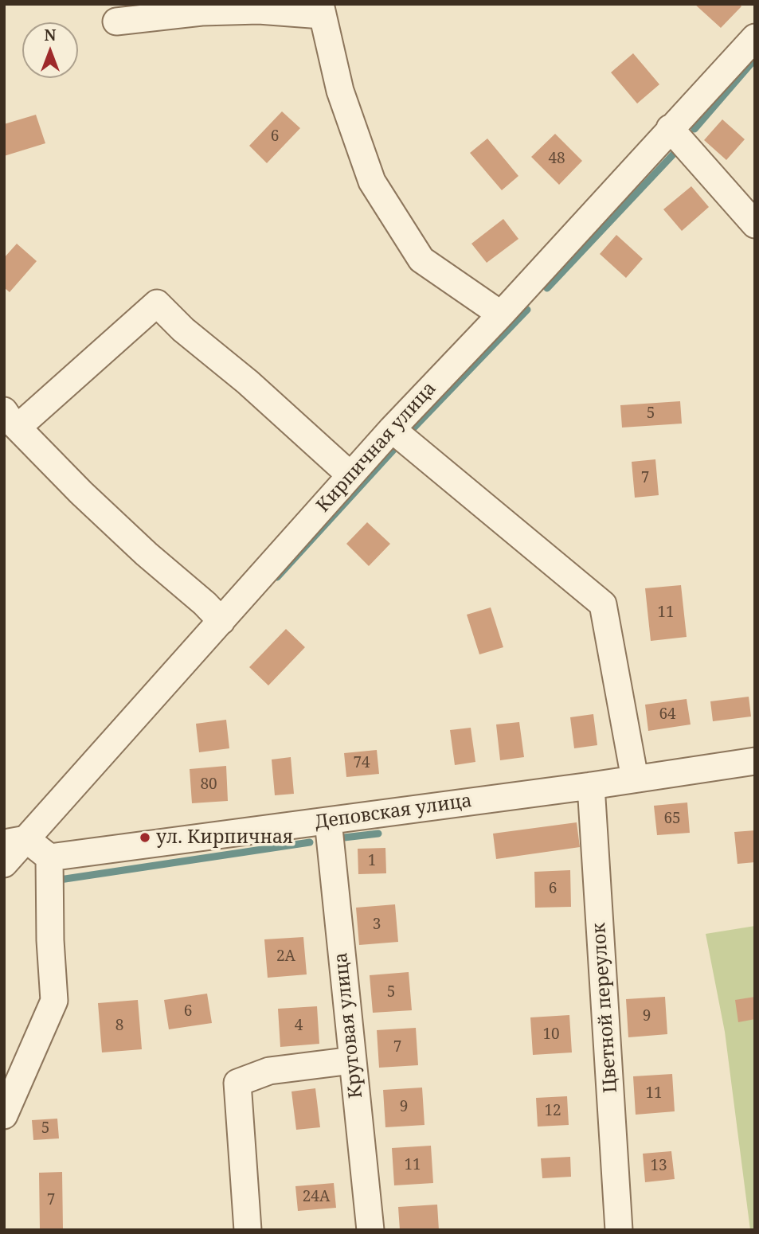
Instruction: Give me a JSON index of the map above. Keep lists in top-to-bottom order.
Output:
{
  "streets": {
    "street": [
      "Кирпичная улица",
      "Деповская улица",
      "Цветной переулок",
      "Круговая улица"
    ]
  },
  "crossings": [
    ["Деповская улица", "Цветной переулок"],
    ["Деповская улица", "Круговая улица"]
  ],
  "places": ["ул. Кирпичная"],
  "house_numbers": [
    "6",
    "48",
    "5",
    "7",
    "11",
    "64",
    "74",
    "80",
    "65",
    "1",
    "6",
    "3",
    "2А",
    "5",
    "6",
    "9",
    "8",
    "4",
    "10",
    "7",
    "11",
    "9",
    "12",
    "5",
    "11",
    "13",
    "24А",
    "7"
  ],
  "north": "top"
}
